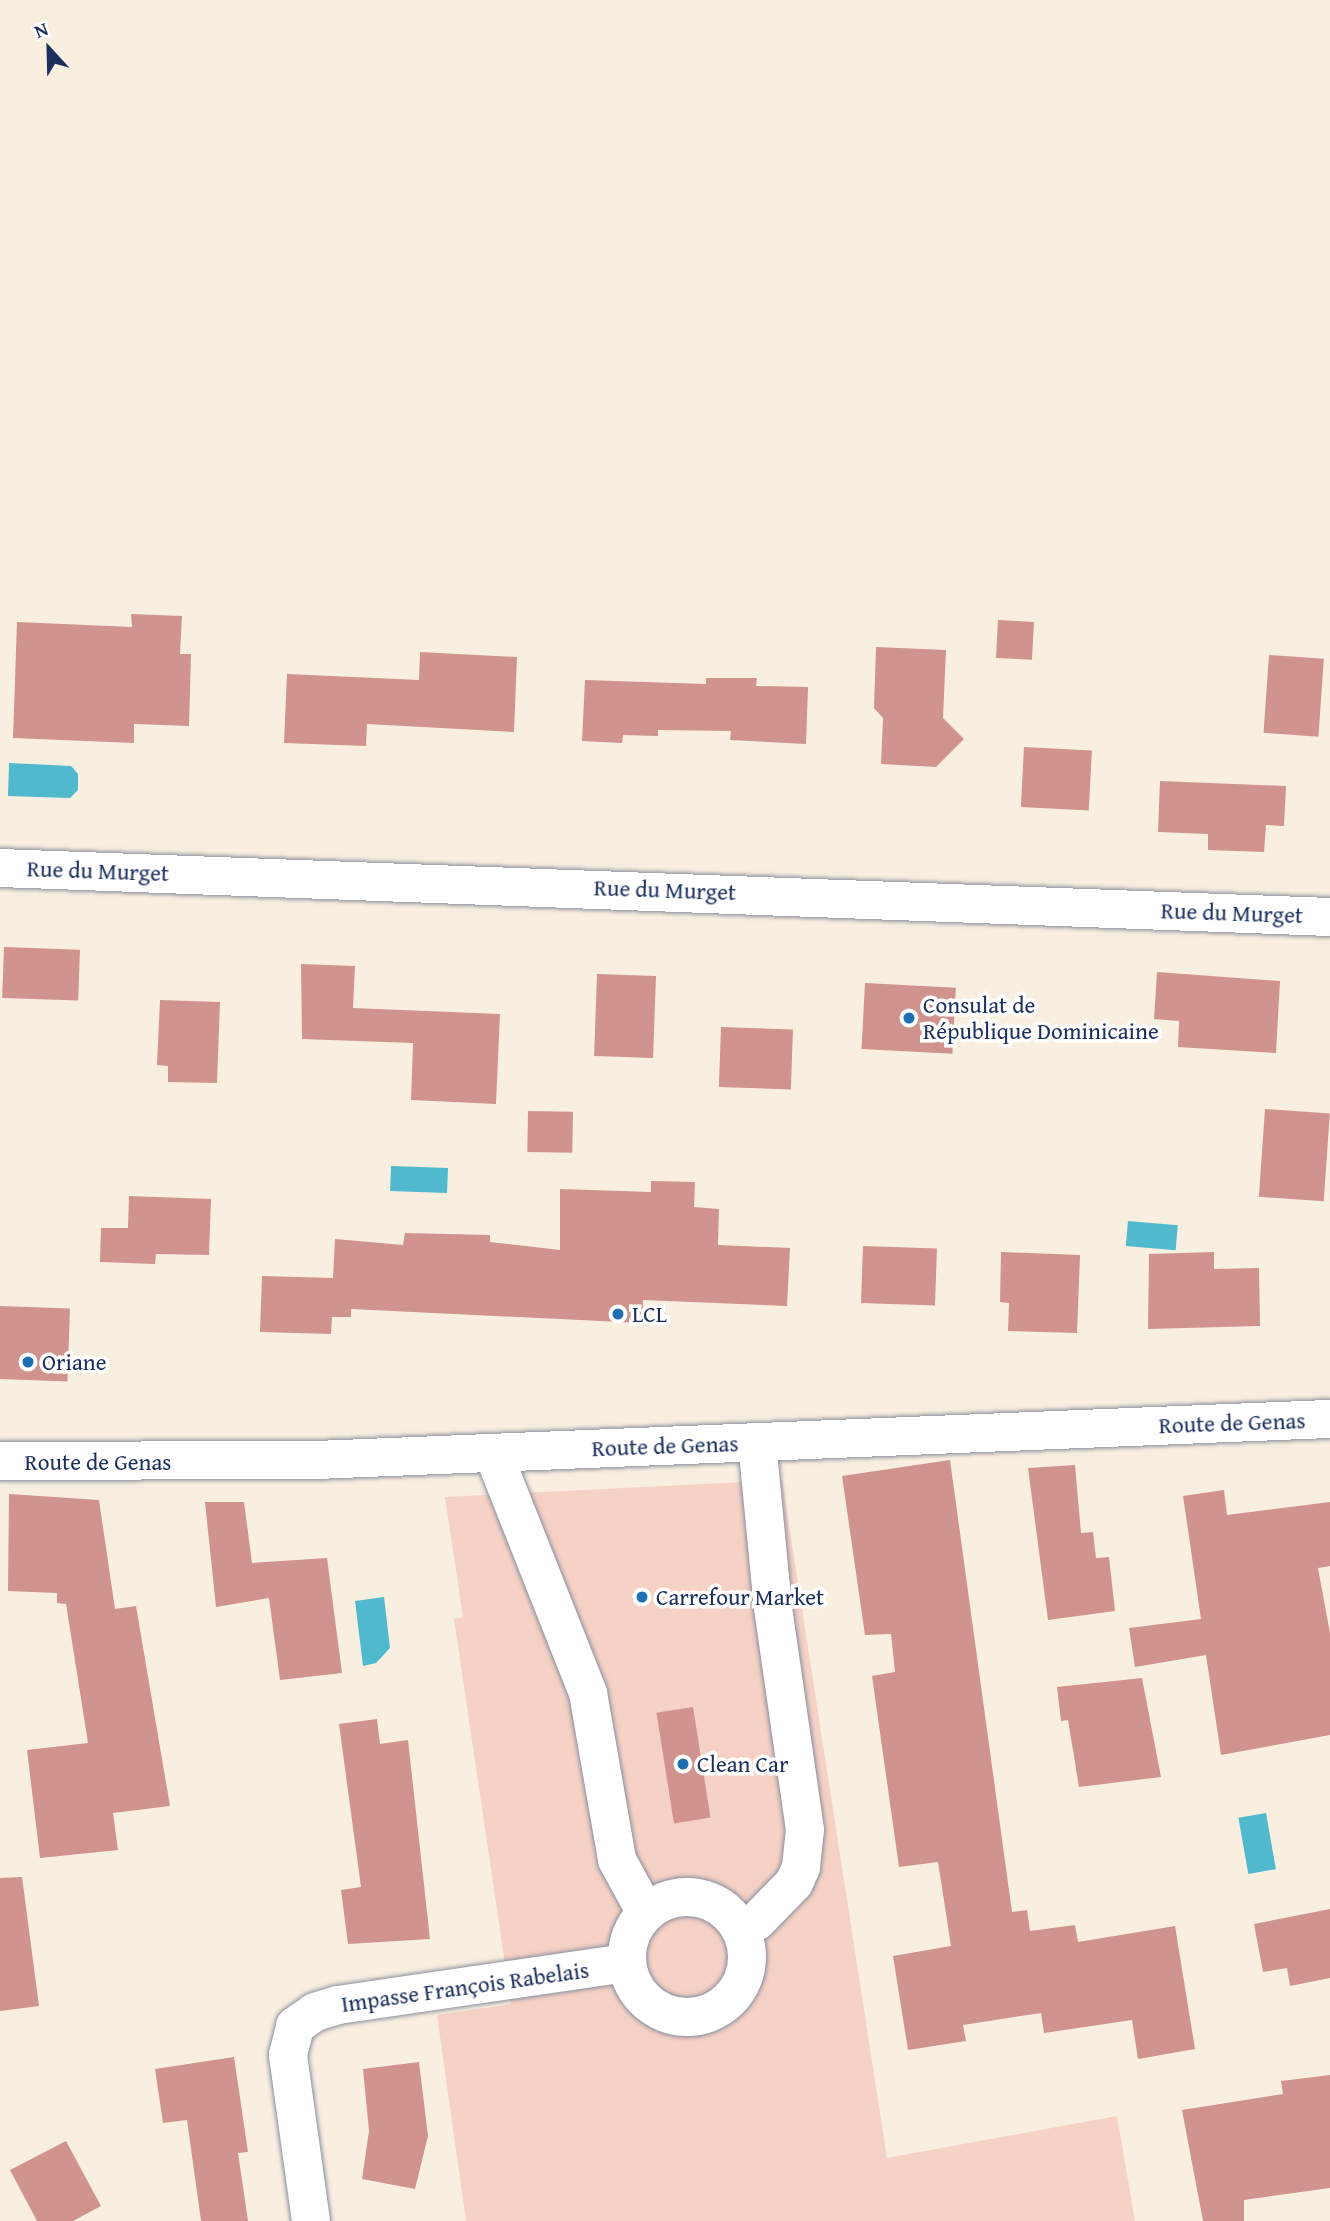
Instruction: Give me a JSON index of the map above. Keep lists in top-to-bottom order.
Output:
{
  "streets": {
    "street": ["Rue du Murget", "Route de Genas", "Impasse François Rabelais"]
  },
  "places": [
    "Consulat de République Dominicaine",
    "LCL",
    "Oriane",
    "Carrefour Market",
    "Clean Car"
  ],
  "north": "top"
}
